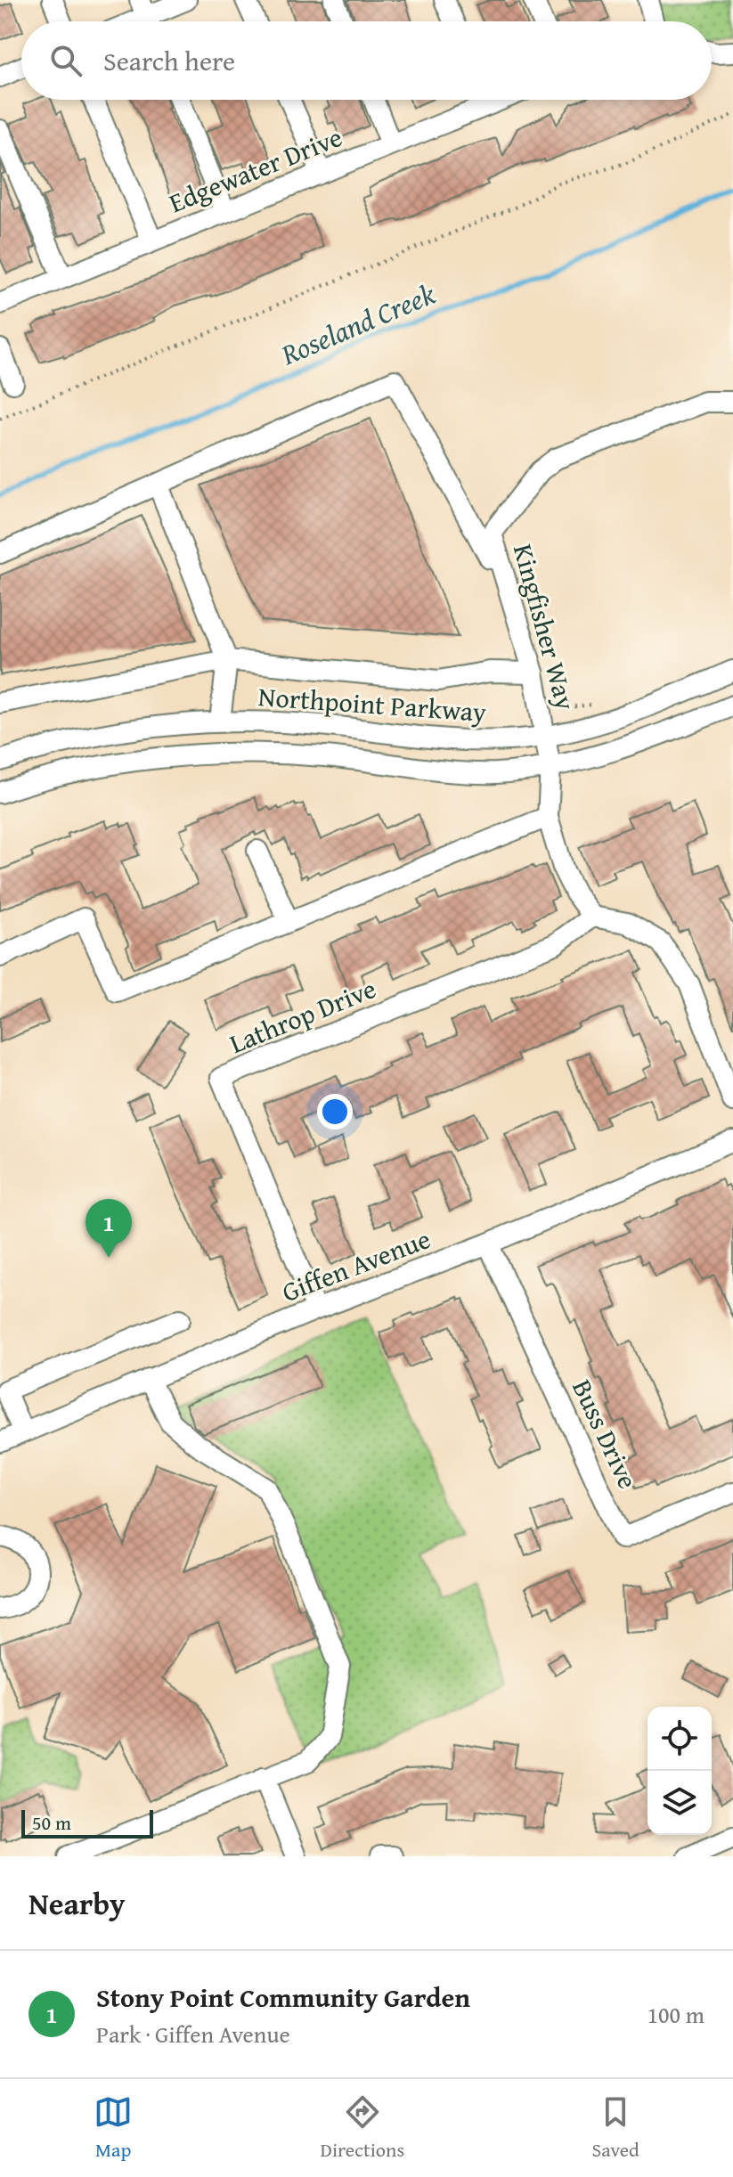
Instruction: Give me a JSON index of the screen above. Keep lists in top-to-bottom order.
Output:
{
  "streets": {
    "street": [
      "Edgewater Drive",
      "Kingfisher Way",
      "Northpoint Parkway",
      "Lathrop Drive",
      "Giffen Avenue",
      "Buss Drive"
    ]
  },
  "crossings": [
    ["Kingfisher Way", "Northpoint Parkway"],
    ["Lathrop Drive", "Giffen Avenue"],
    ["Giffen Avenue", "Buss Drive"]
  ],
  "water": ["Roseland Creek"],
  "scale_bar": "50 m",
  "page": {
    "search": "Search here",
    "pins": "1",
    "scale": "50 m",
    "heading": "Nearby",
    "list": [
      {
        "mark": "1",
        "name": "Stony Point Community Garden",
        "note": "Park · Giffen Avenue",
        "value": "100 m"
      }
    ],
    "nav": ["Map", "Directions", "Saved"]
  }
}
